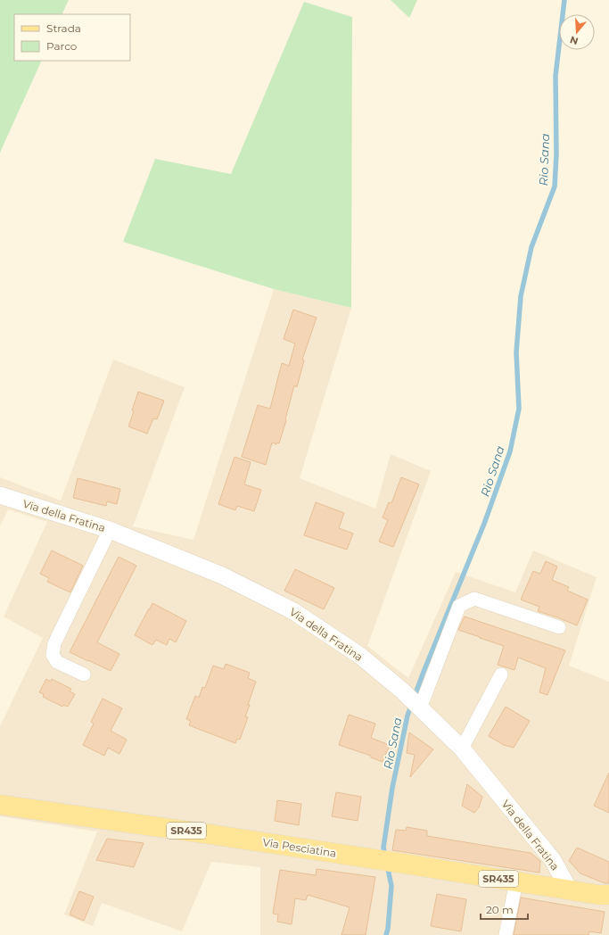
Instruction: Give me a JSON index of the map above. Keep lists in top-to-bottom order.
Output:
{
  "streets": {
    "main road": ["SR435", "Via Pesciatina"],
    "street": ["Via della Fratina"]
  },
  "crossings": [
    ["Via della Fratina", "Via Pesciatina"]
  ],
  "water": ["Rio Sana"],
  "legend": ["Strada", "Parco"],
  "scale_bar": "20 m",
  "north": "bottom"
}
